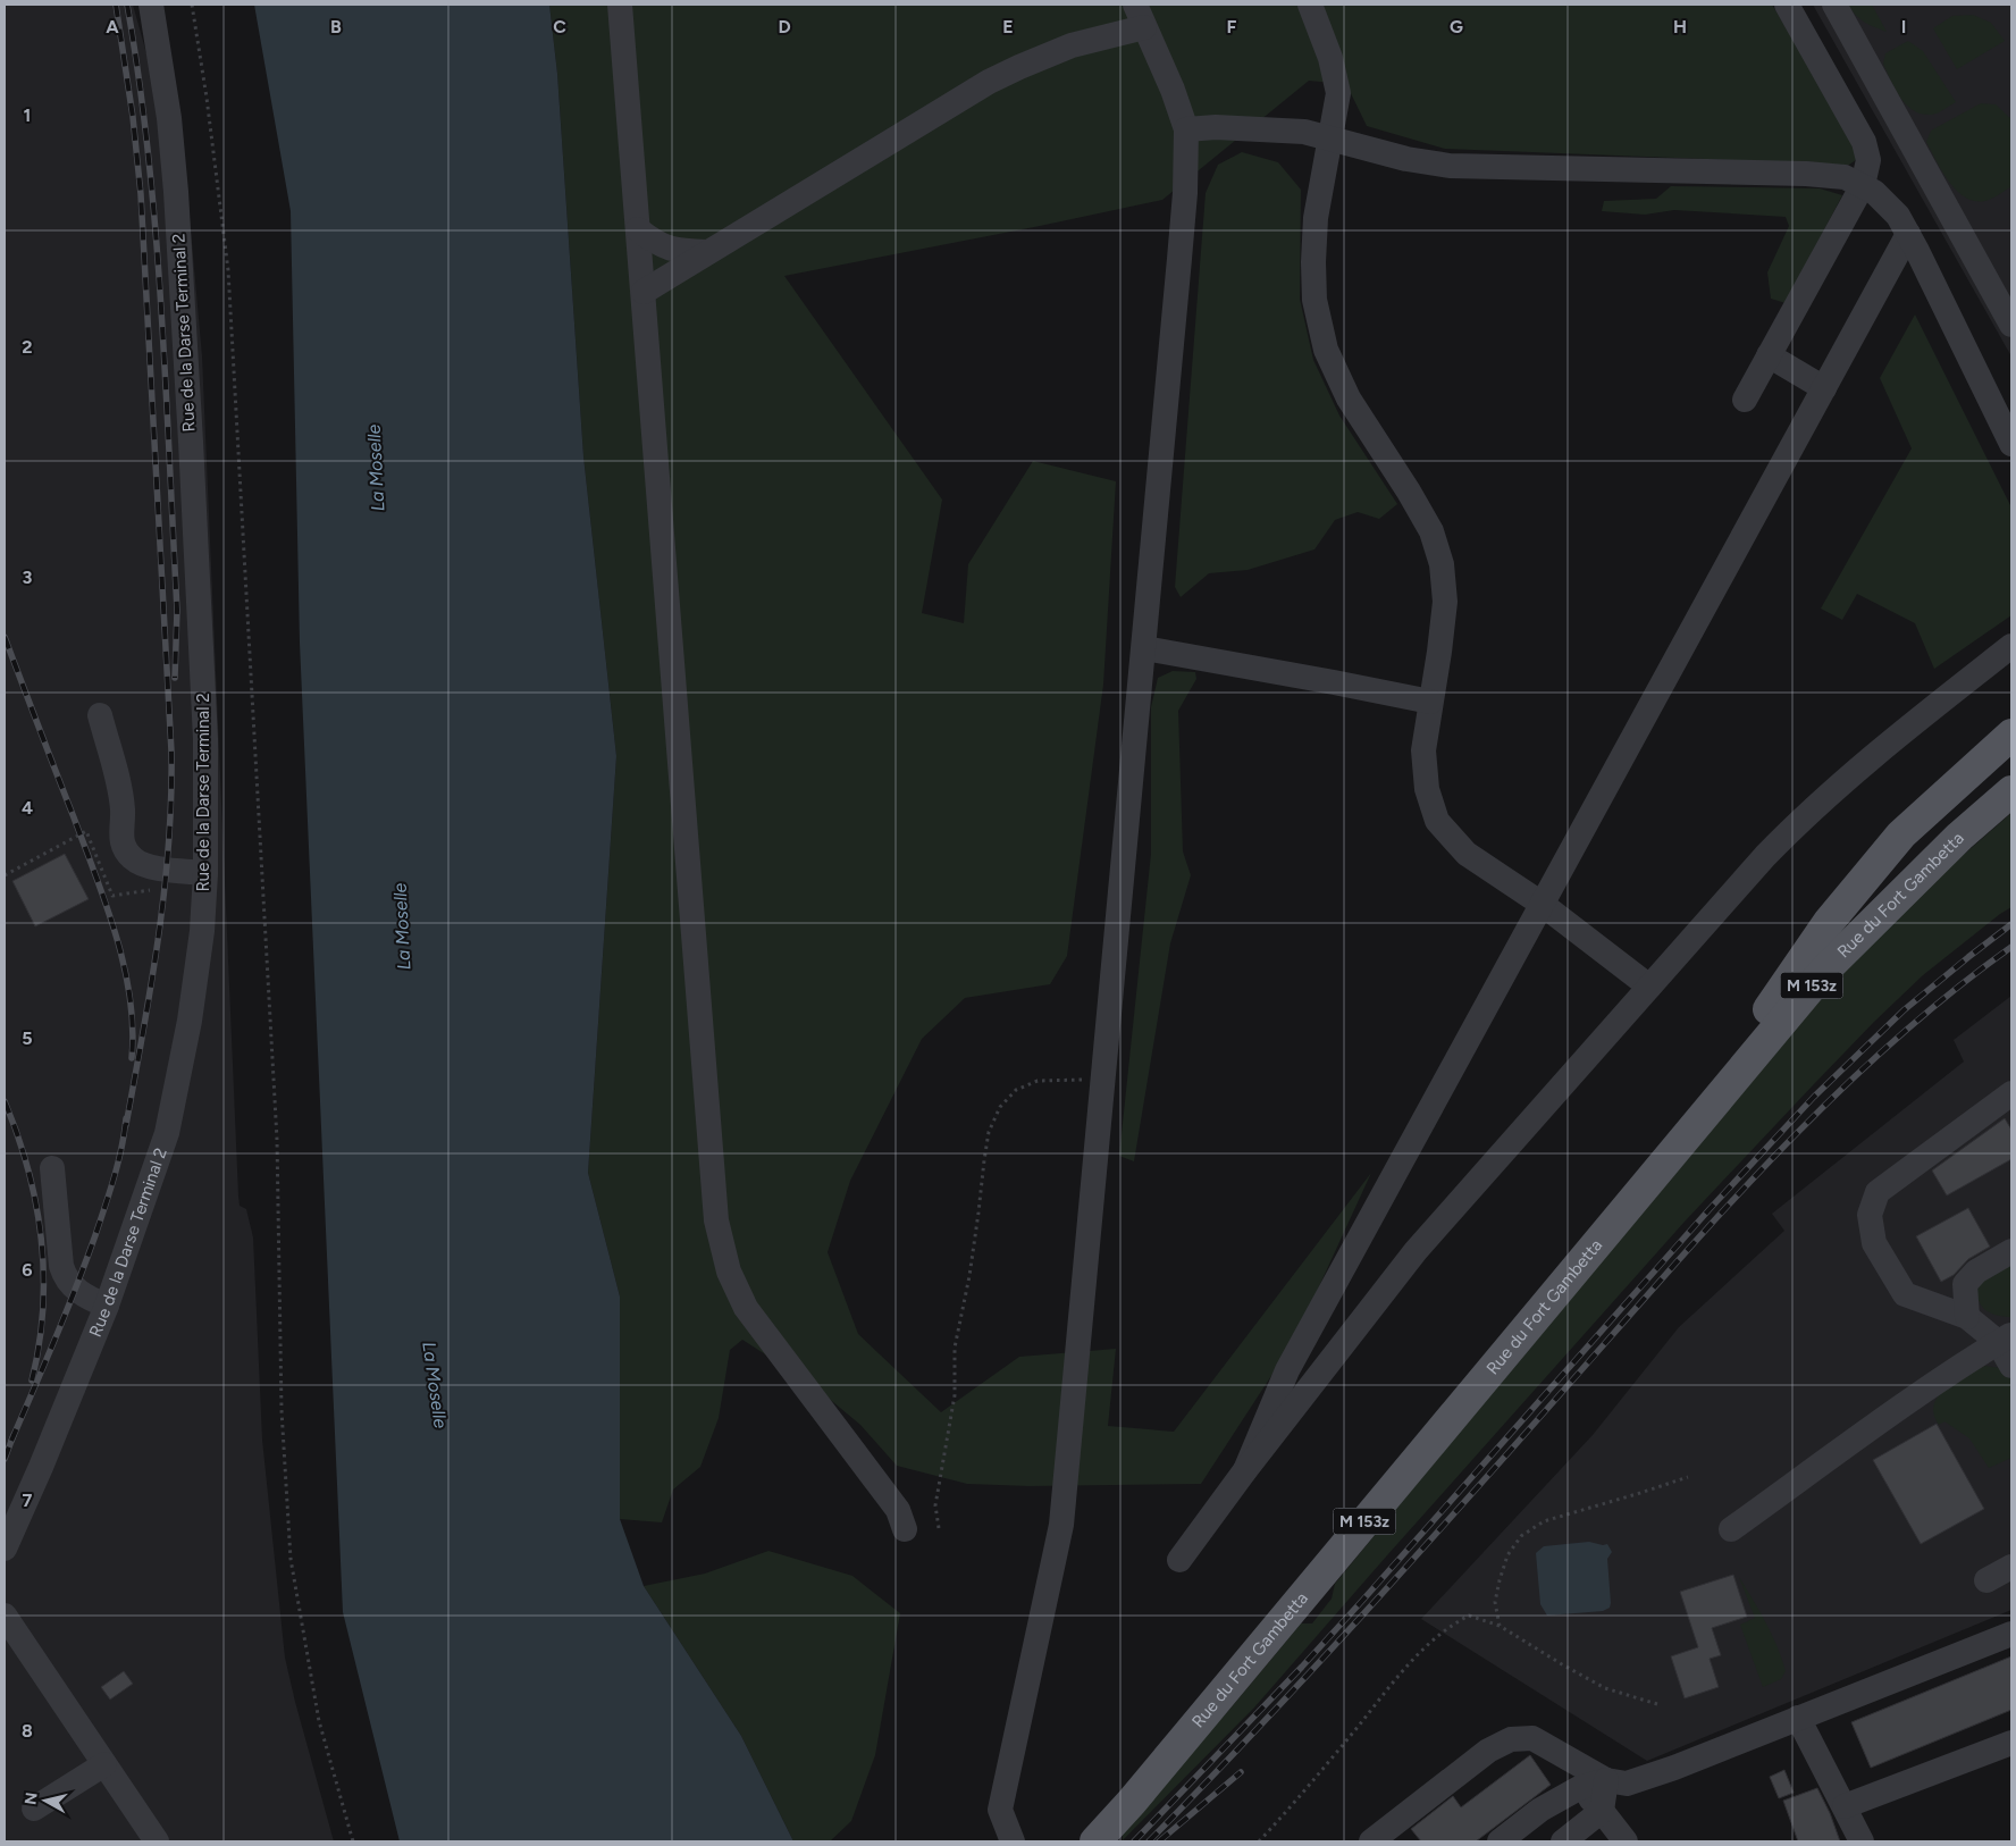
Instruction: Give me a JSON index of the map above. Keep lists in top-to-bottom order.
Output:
{
  "streets": {
    "main road": ["Rue du Fort Gambetta", "M 153z"],
    "street": ["Rue de la Darse Terminal 2"]
  },
  "water": ["La Moselle"],
  "north": "left",
  "grid": {
    "columns": [
      "A",
      "B",
      "C",
      "D",
      "E",
      "F",
      "G",
      "H",
      "I"
    ],
    "rows": [
      "1",
      "2",
      "3",
      "4",
      "5",
      "6",
      "7",
      "8"
    ]
  }
}
